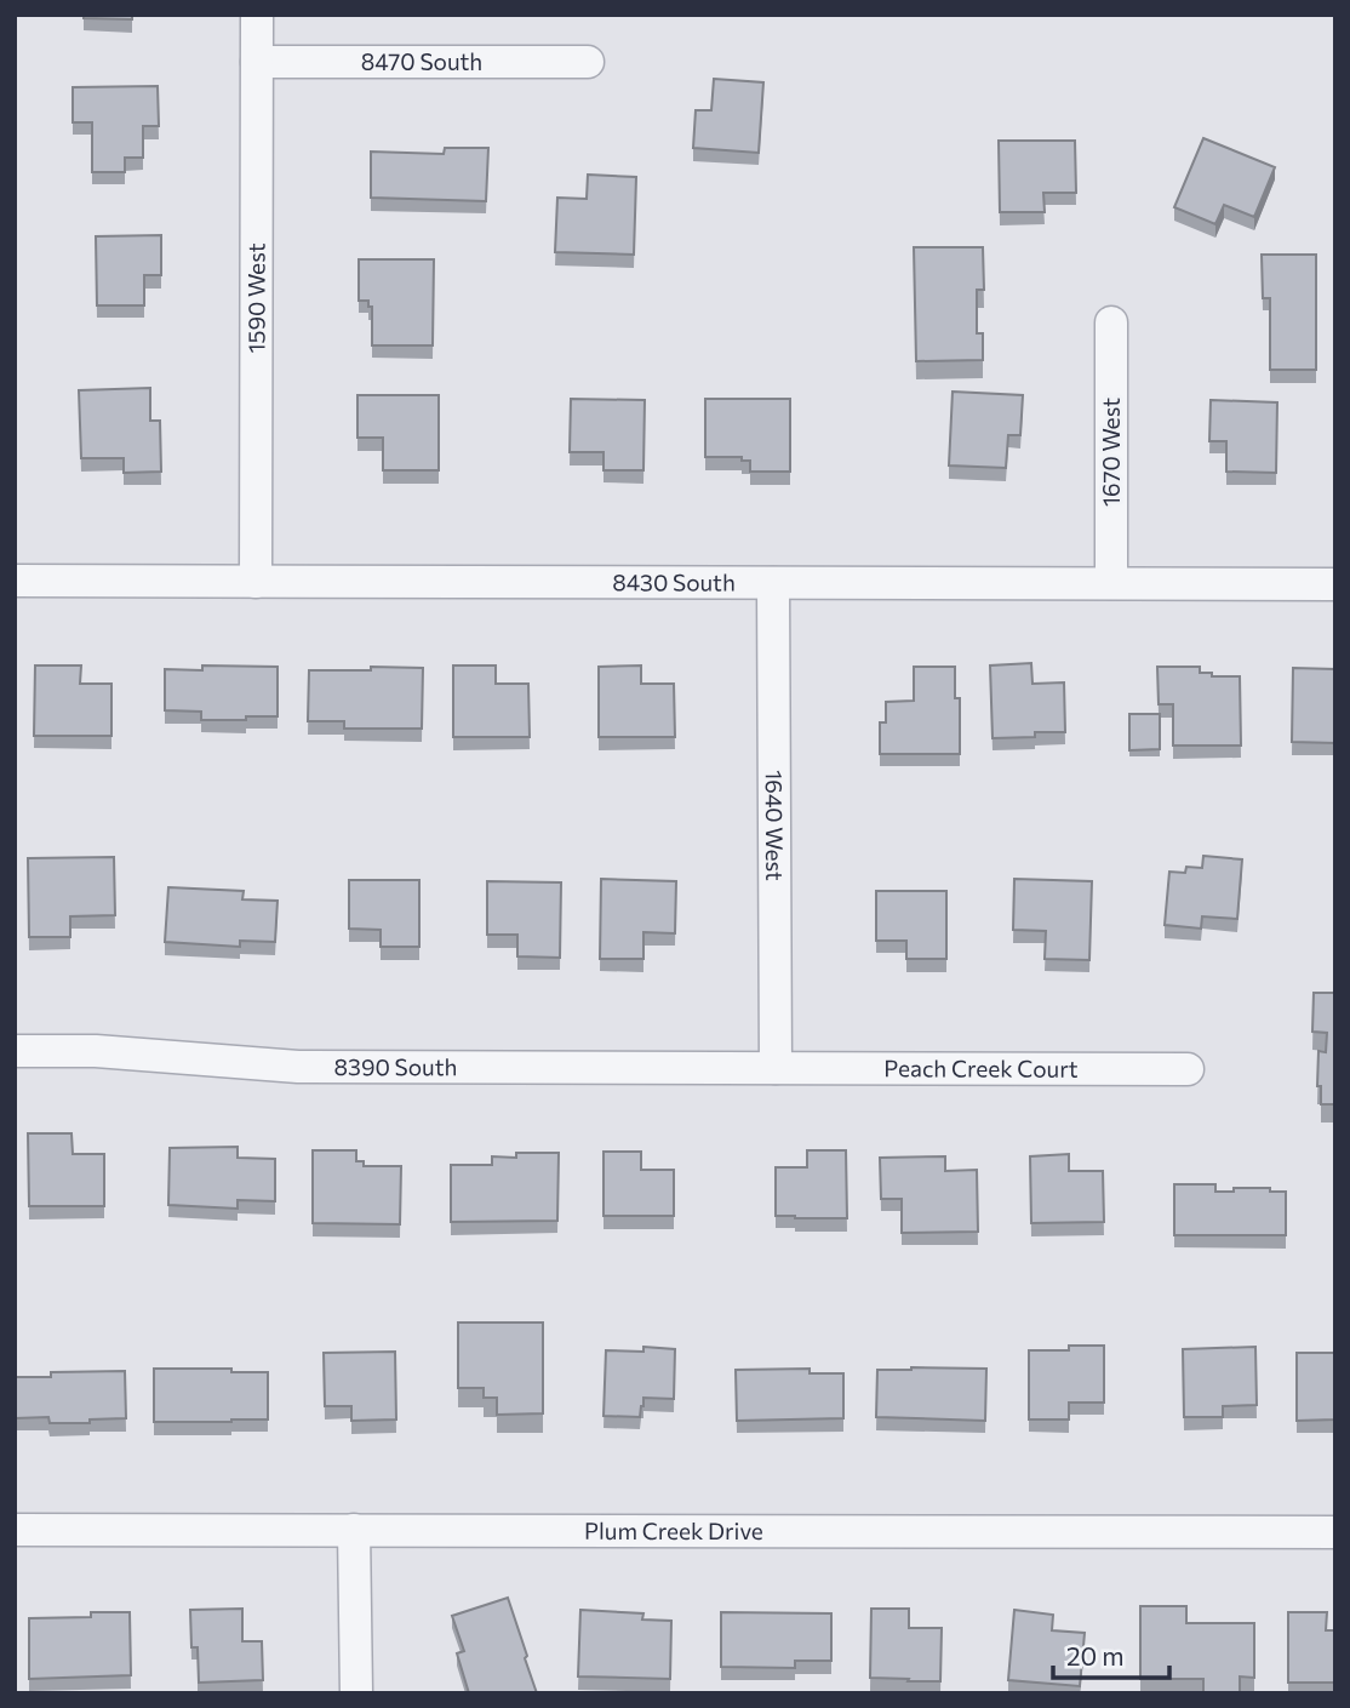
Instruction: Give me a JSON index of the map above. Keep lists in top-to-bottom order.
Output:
{
  "streets": {
    "street": [
      "8470 South",
      "1590 West",
      "1670 West",
      "8430 South",
      "1640 West",
      "8390 South",
      "Peach Creek Court",
      "Plum Creek Drive"
    ]
  },
  "crossings": [
    ["8470 South", "1590 West"],
    ["1590 West", "8430 South"],
    ["1670 West", "8430 South"],
    ["8430 South", "1640 West"],
    ["1640 West", "8390 South"],
    ["1640 West", "Peach Creek Court"],
    ["8390 South", "Peach Creek Court"]
  ],
  "scale_bar": "20 m"
}
